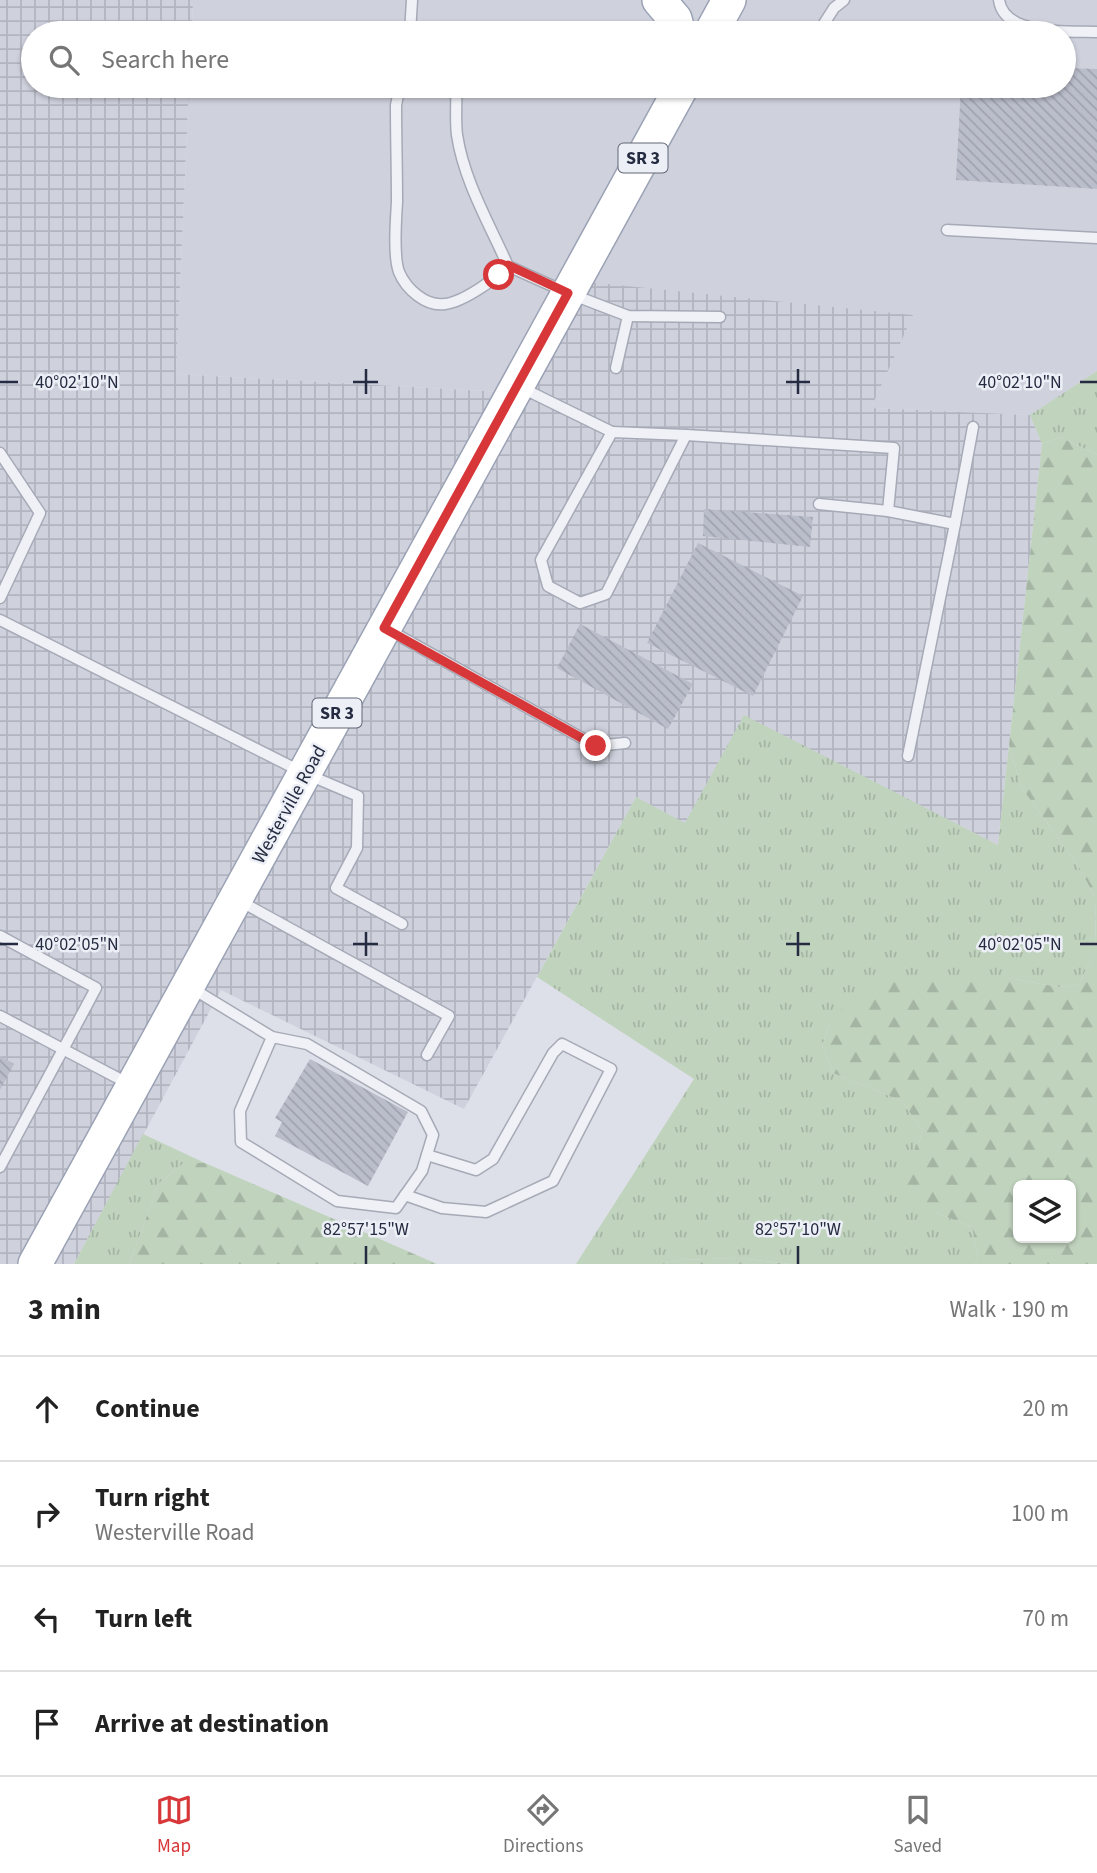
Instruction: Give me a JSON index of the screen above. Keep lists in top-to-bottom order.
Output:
{
  "streets": {
    "main road": ["SR 3", "Westerville Road"]
  },
  "page": {
    "search": "Search here",
    "heading": ["3 min", "Walk · 190 m"],
    "list": [
      ["Continue", "20 m"],
      ["Turn right", "Westerville Road", "100 m"],
      ["Turn left", "70 m"],
      "Arrive at destination"
    ],
    "nav": ["Map", "Directions", "Saved"]
  },
  "coordinates": [
    "40°02'10\"N",
    "40°02'05\"N",
    "82°57'15\"W",
    "82°57'10\"W"
  ]
}
